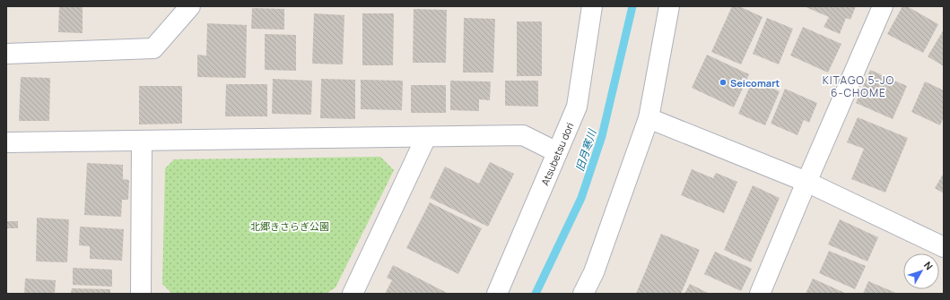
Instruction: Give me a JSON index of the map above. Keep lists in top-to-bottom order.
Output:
{
  "streets": {
    "street": ["Atsubetsu dori"]
  },
  "districts": ["KITAGO 5-JO 6-CHOME"],
  "water": ["旧月寒川"],
  "parks": ["北郷きさらぎ公園"],
  "places": ["Seicomart"],
  "north": "top right"
}
